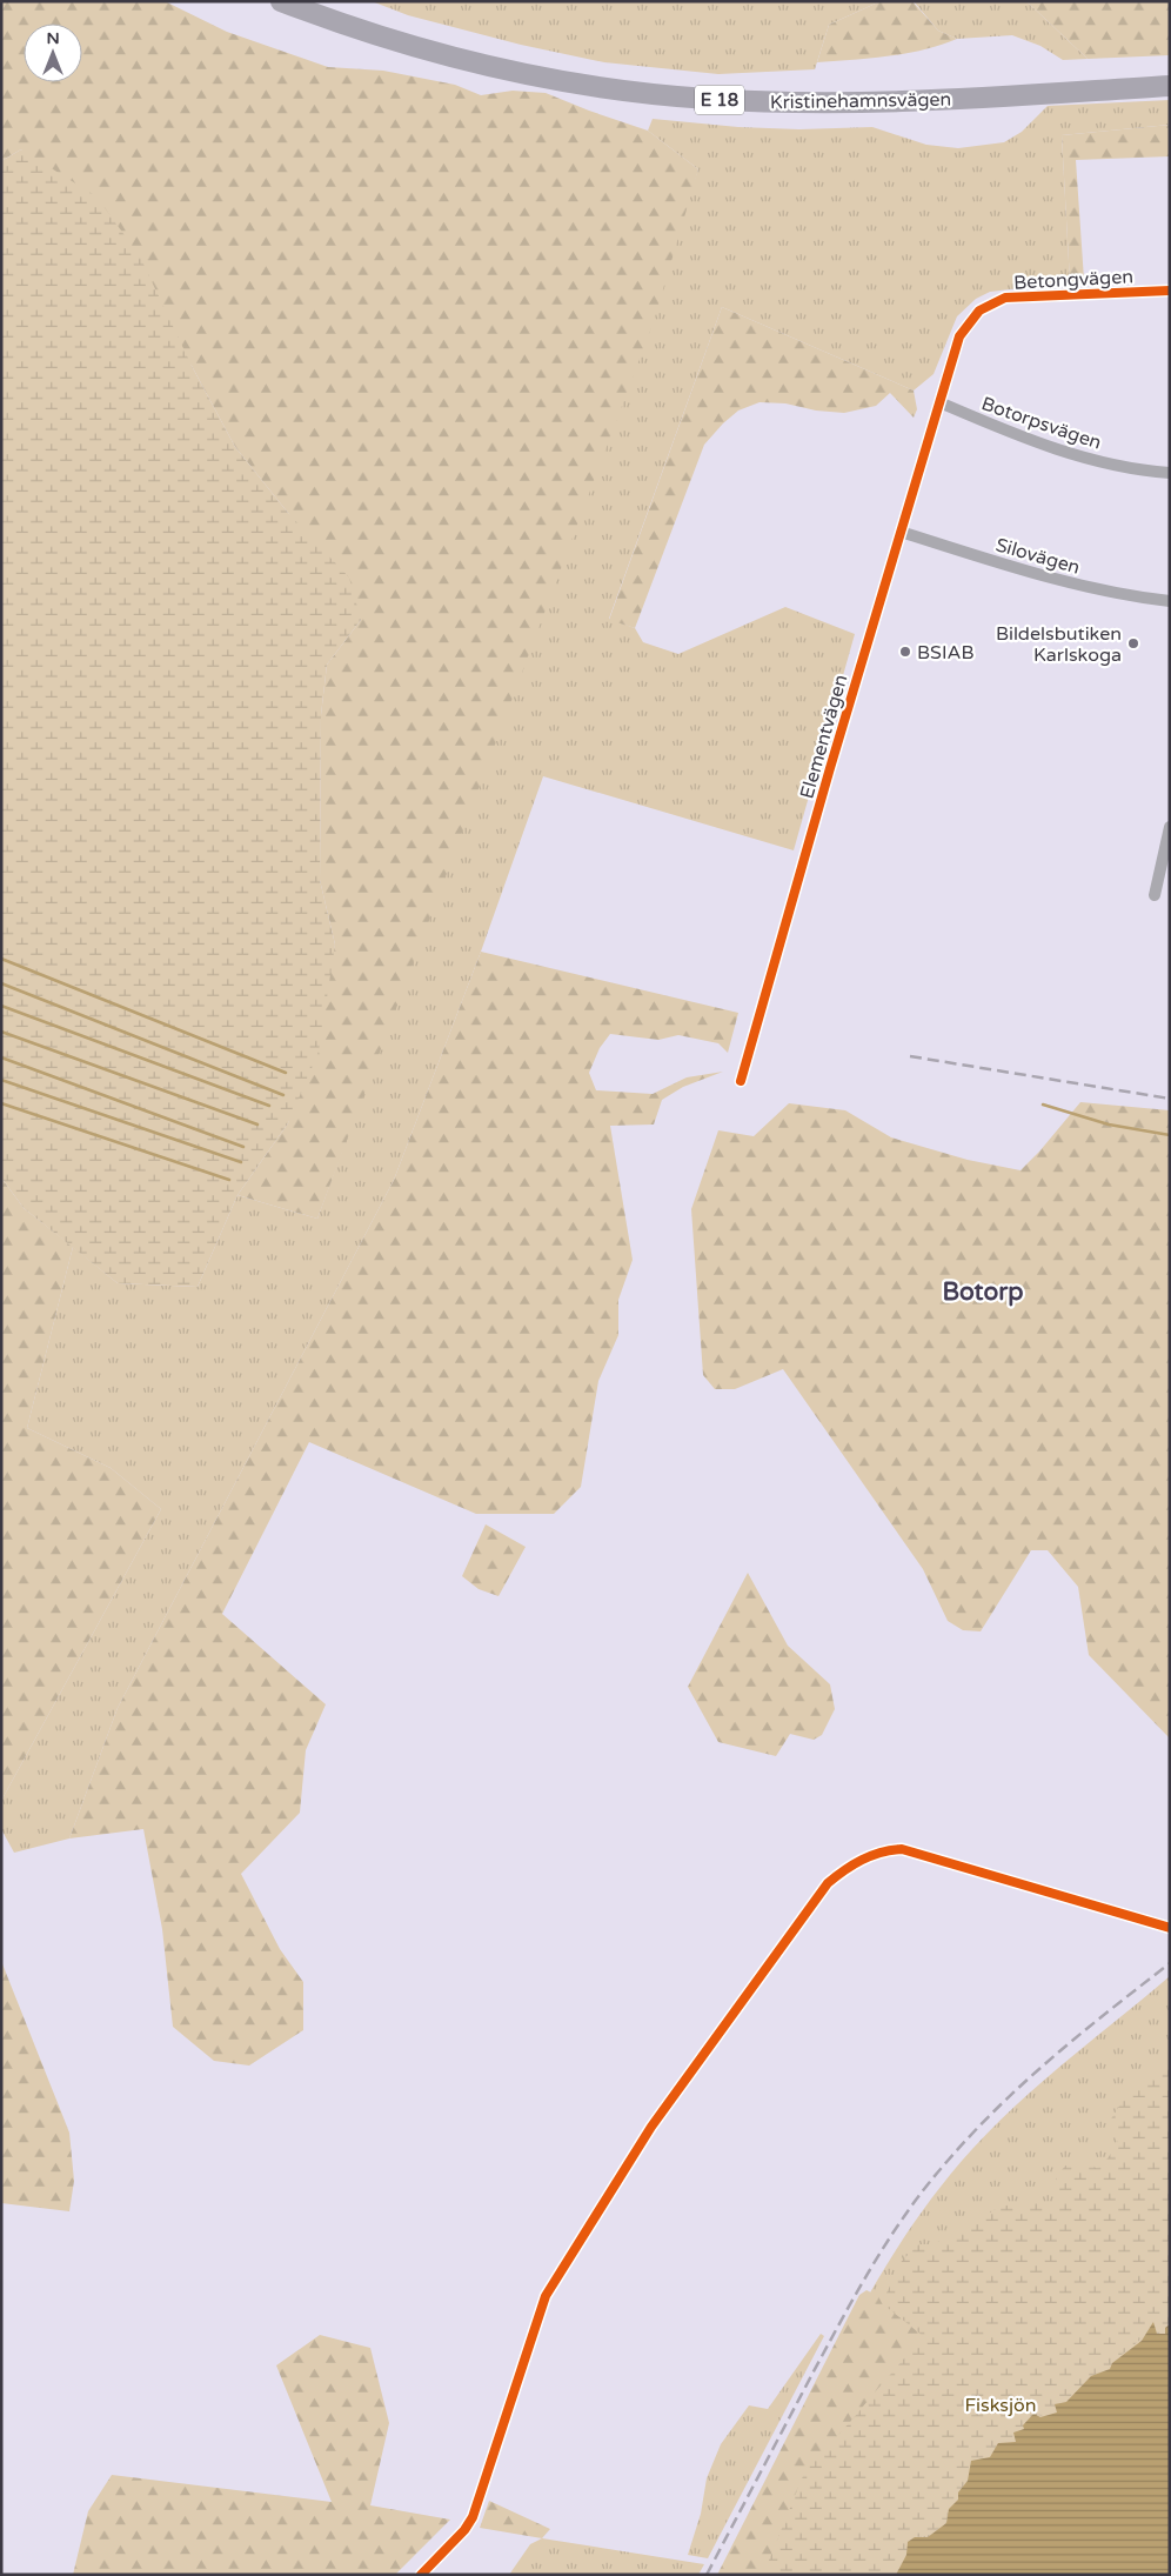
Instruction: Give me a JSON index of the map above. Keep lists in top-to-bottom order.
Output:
{
  "streets": {
    "highway": ["E 18", "Kristinehamnsvägen"],
    "street": [
      "Betongvägen",
      "Botorpsvägen",
      "Silovägen",
      "Elementvägen"
    ]
  },
  "crossings": [
    ["Betongvägen", "Botorpsvägen"],
    ["Betongvägen", "Elementvägen"],
    ["Botorpsvägen", "Elementvägen"],
    ["Silovägen", "Elementvägen"]
  ],
  "districts": ["Botorp"],
  "parks": ["Fisksjön"],
  "places": ["Bildelsbutiken Karlskoga", "BSIAB"],
  "north": "top"
}
